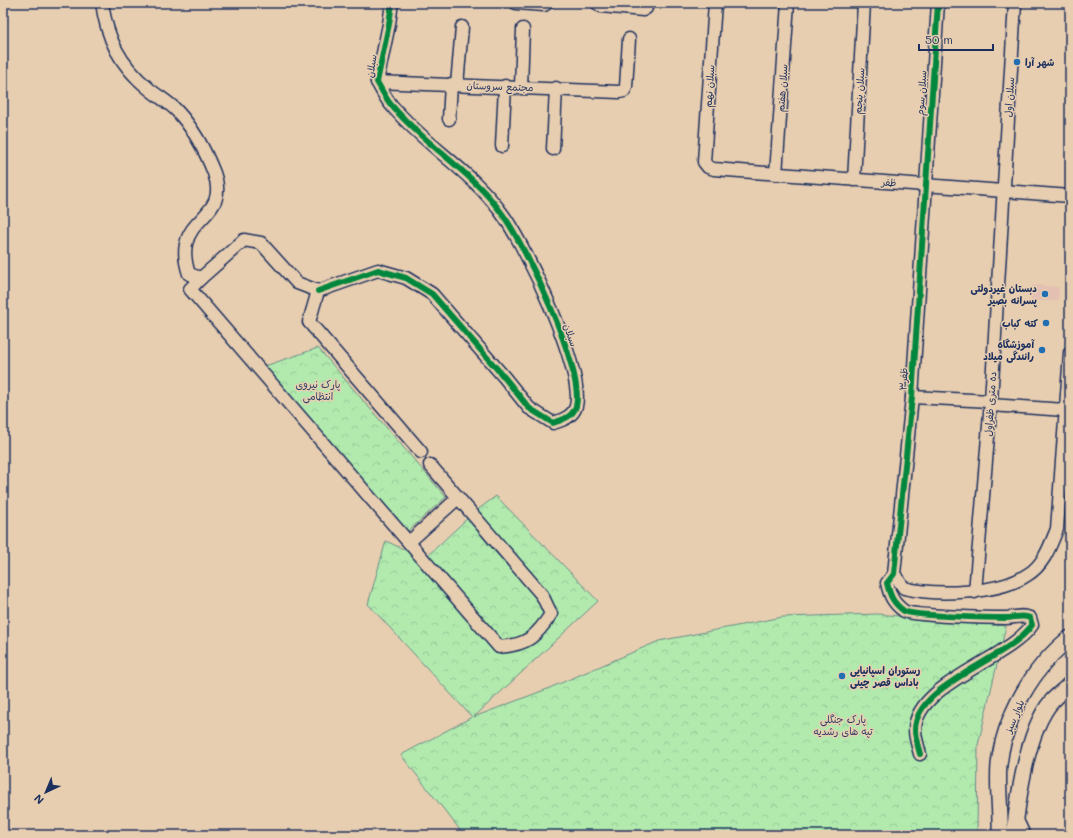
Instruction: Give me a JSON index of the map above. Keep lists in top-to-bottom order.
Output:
{
  "streets": {
    "main road": ["بلوار سبز"],
    "street": [
      "سبلان",
      "مجتمع سروستان",
      "سبلان نهم",
      "سبلان هفتم",
      "سبلان پنجم",
      "سبلان سوم",
      "سبلان اول",
      "ظفر",
      "ظفر۳",
      "ده متری ظفراول"
    ]
  },
  "crossings": [
    ["سبلان", "مجتمع سروستان"],
    ["سبلان نهم", "ظفر"],
    ["سبلان هفتم", "ظفر"],
    ["سبلان پنجم", "ظفر"],
    ["سبلان سوم", "ظفر"],
    ["سبلان سوم", "ظفر۳"],
    ["سبلان اول", "ظفر"],
    ["سبلان اول", "ده متری ظفراول"],
    ["ظفر", "ظفر۳"],
    ["ظفر", "ده متری ظفراول"]
  ],
  "parks": ["پارک نیروی انتظامی", "پارک جنگلی تپه های رشدیه"],
  "places": [
    "شهر آرا",
    "دبستان غیردولتی پسرانه بصیر",
    "کته کباب",
    "آموزشگاه رانندگی میلاد",
    "رستوران اسپانیایی باداس قصر چینی"
  ],
  "scale_bar": "50 m",
  "north": "bottom left"
}
